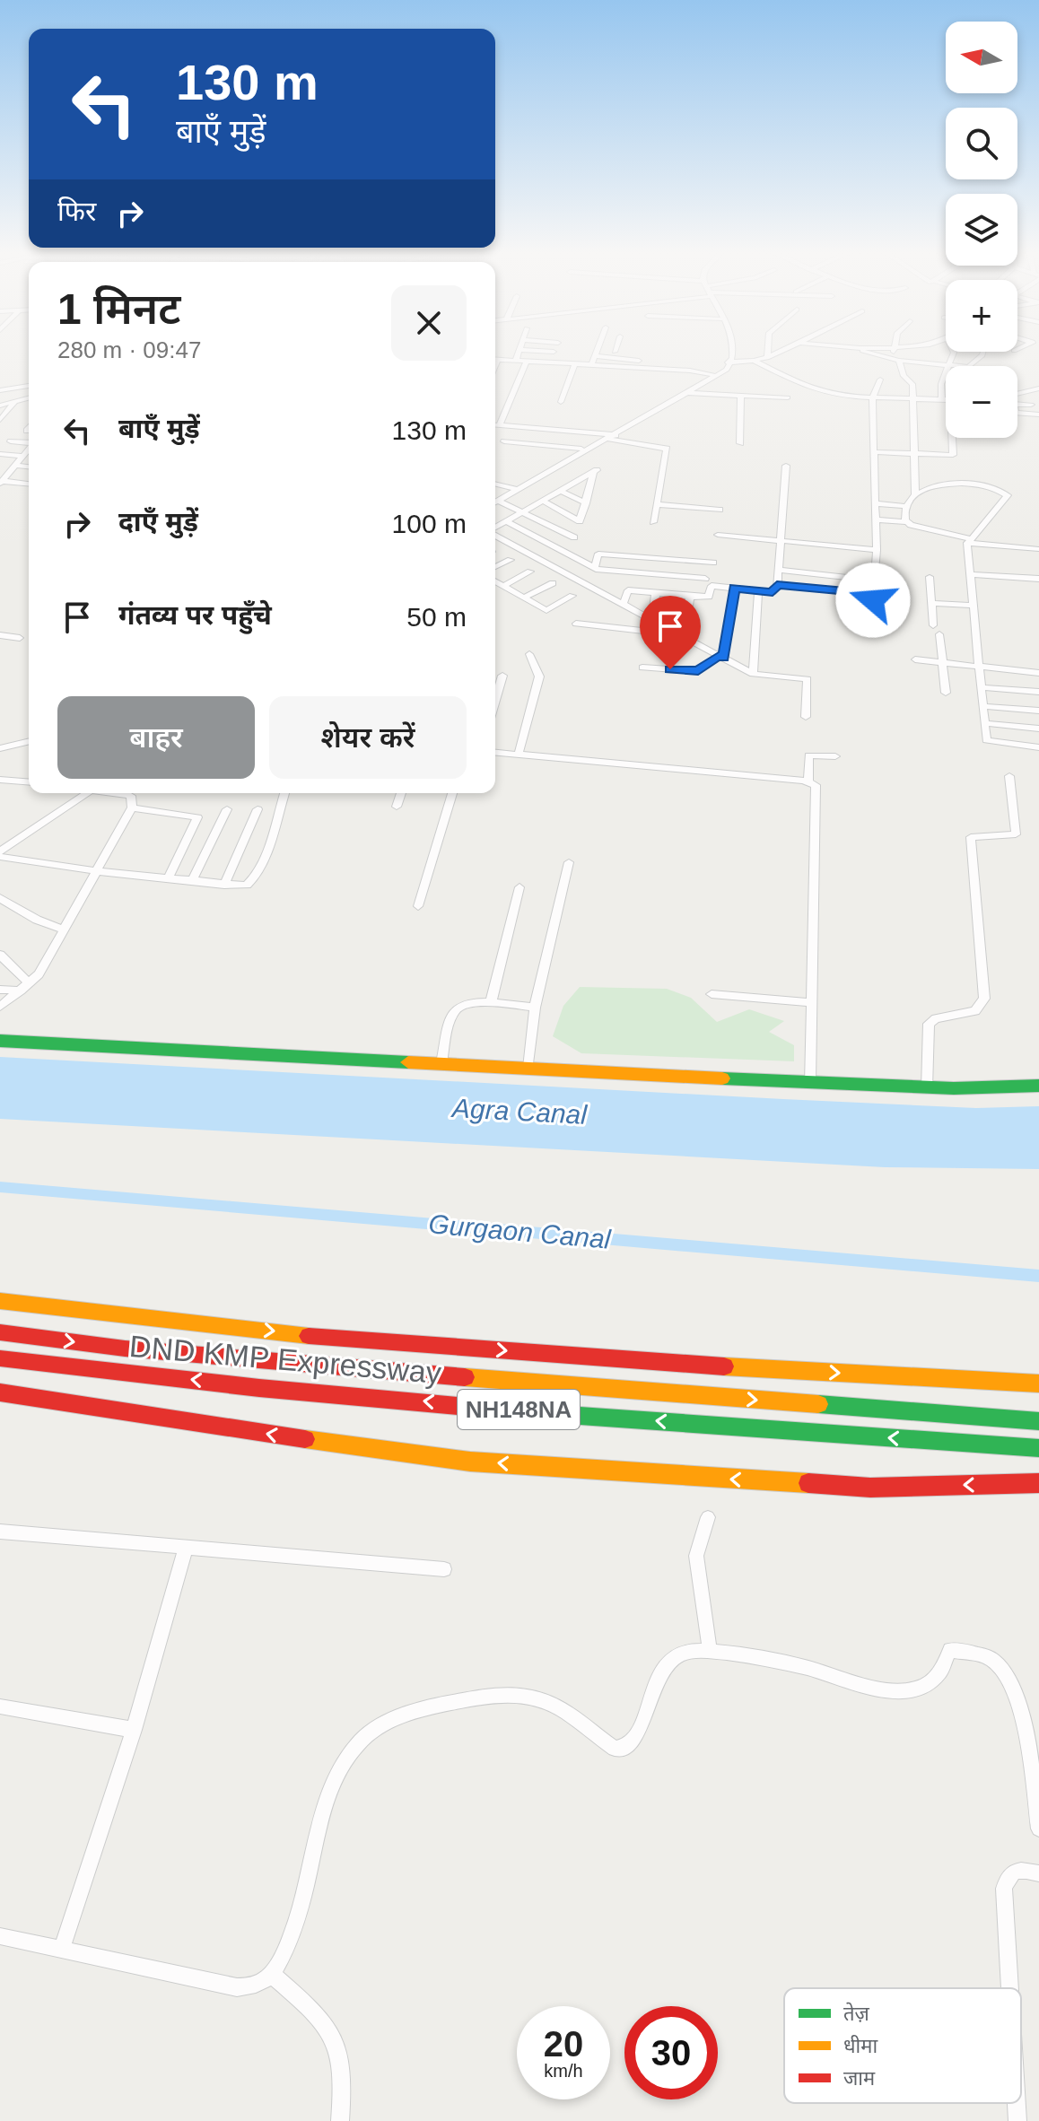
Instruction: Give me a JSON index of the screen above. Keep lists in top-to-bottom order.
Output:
{
  "streets": {
    "main road": ["DND KMP Expressway", "NH148NA"]
  },
  "water": ["Agra Canal", "Gurgaon Canal"],
  "legend": ["तेज़", "धीमा", "जाम"],
  "north": "left",
  "page": {
    "map_buttons": ["+", "−"],
    "turn": ["130 m", "बाएँ मुड़ें"],
    "then": "फिर",
    "heading": ["1 मिनट", "280 m · 09:47"],
    "list": [
      {
        "name": "बाएँ मुड़ें",
        "value": "130 m"
      },
      {
        "name": "दाएँ मुड़ें",
        "value": "100 m"
      },
      {
        "name": "गंतव्य पर पहुँचे",
        "value": "50 m"
      }
    ],
    "buttons": ["बाहर", "शेयर करें"],
    "speed": "20 km/h",
    "limit": "30"
  }
}
